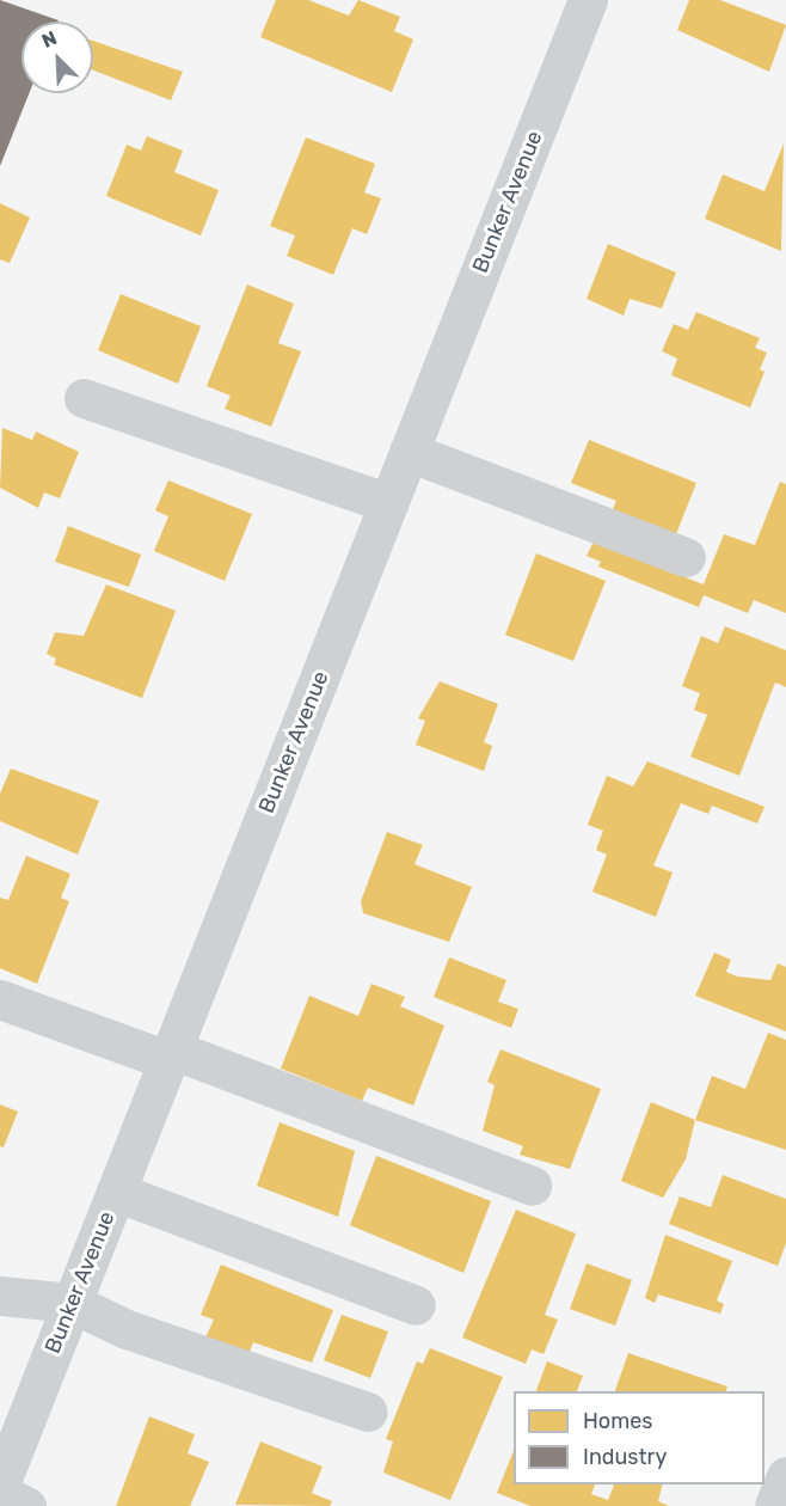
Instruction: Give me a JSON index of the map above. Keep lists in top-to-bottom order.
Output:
{
  "streets": {
    "street": ["Bunker Avenue"]
  },
  "legend": ["Homes", "Industry"],
  "north": "top left"
}
